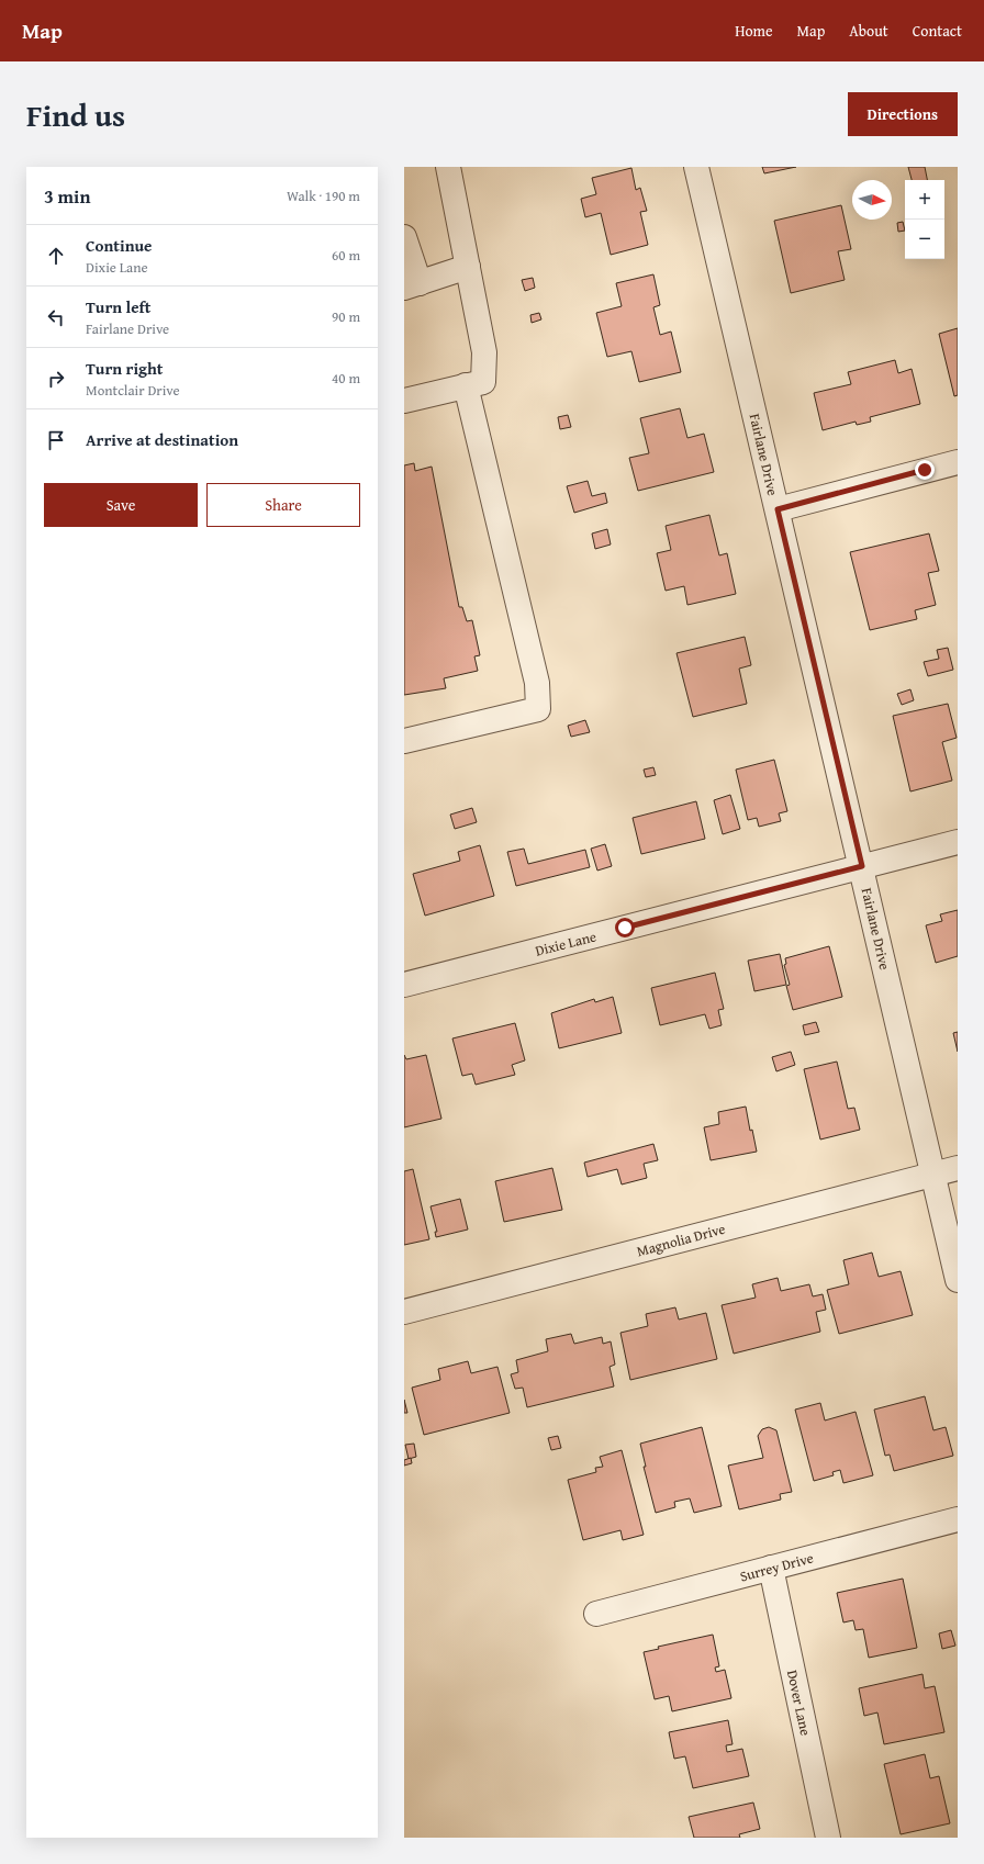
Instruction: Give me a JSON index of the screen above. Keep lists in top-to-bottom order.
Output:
{
  "streets": {
    "street": [
      "Fairlane Drive",
      "Dixie Lane",
      "Magnolia Drive",
      "Surrey Drive",
      "Dover Lane"
    ]
  },
  "crossings": [
    ["Fairlane Drive", "Dixie Lane"],
    ["Fairlane Drive", "Magnolia Drive"],
    ["Surrey Drive", "Dover Lane"]
  ],
  "north": "right",
  "page": {
    "header": "Map",
    "nav": [
      "Home",
      "Map",
      "About",
      "Contact"
    ],
    "title": "Find us",
    "buttons": [
      "Directions",
      ["Save", "Share"]
    ],
    "heading": ["3 min", "Walk · 190 m"],
    "map_buttons": ["+", "−"],
    "list": [
      ["Continue", "Dixie Lane", "60 m"],
      ["Turn left", "Fairlane Drive", "90 m"],
      ["Turn right", "Montclair Drive", "40 m"],
      "Arrive at destination"
    ]
  }
}
